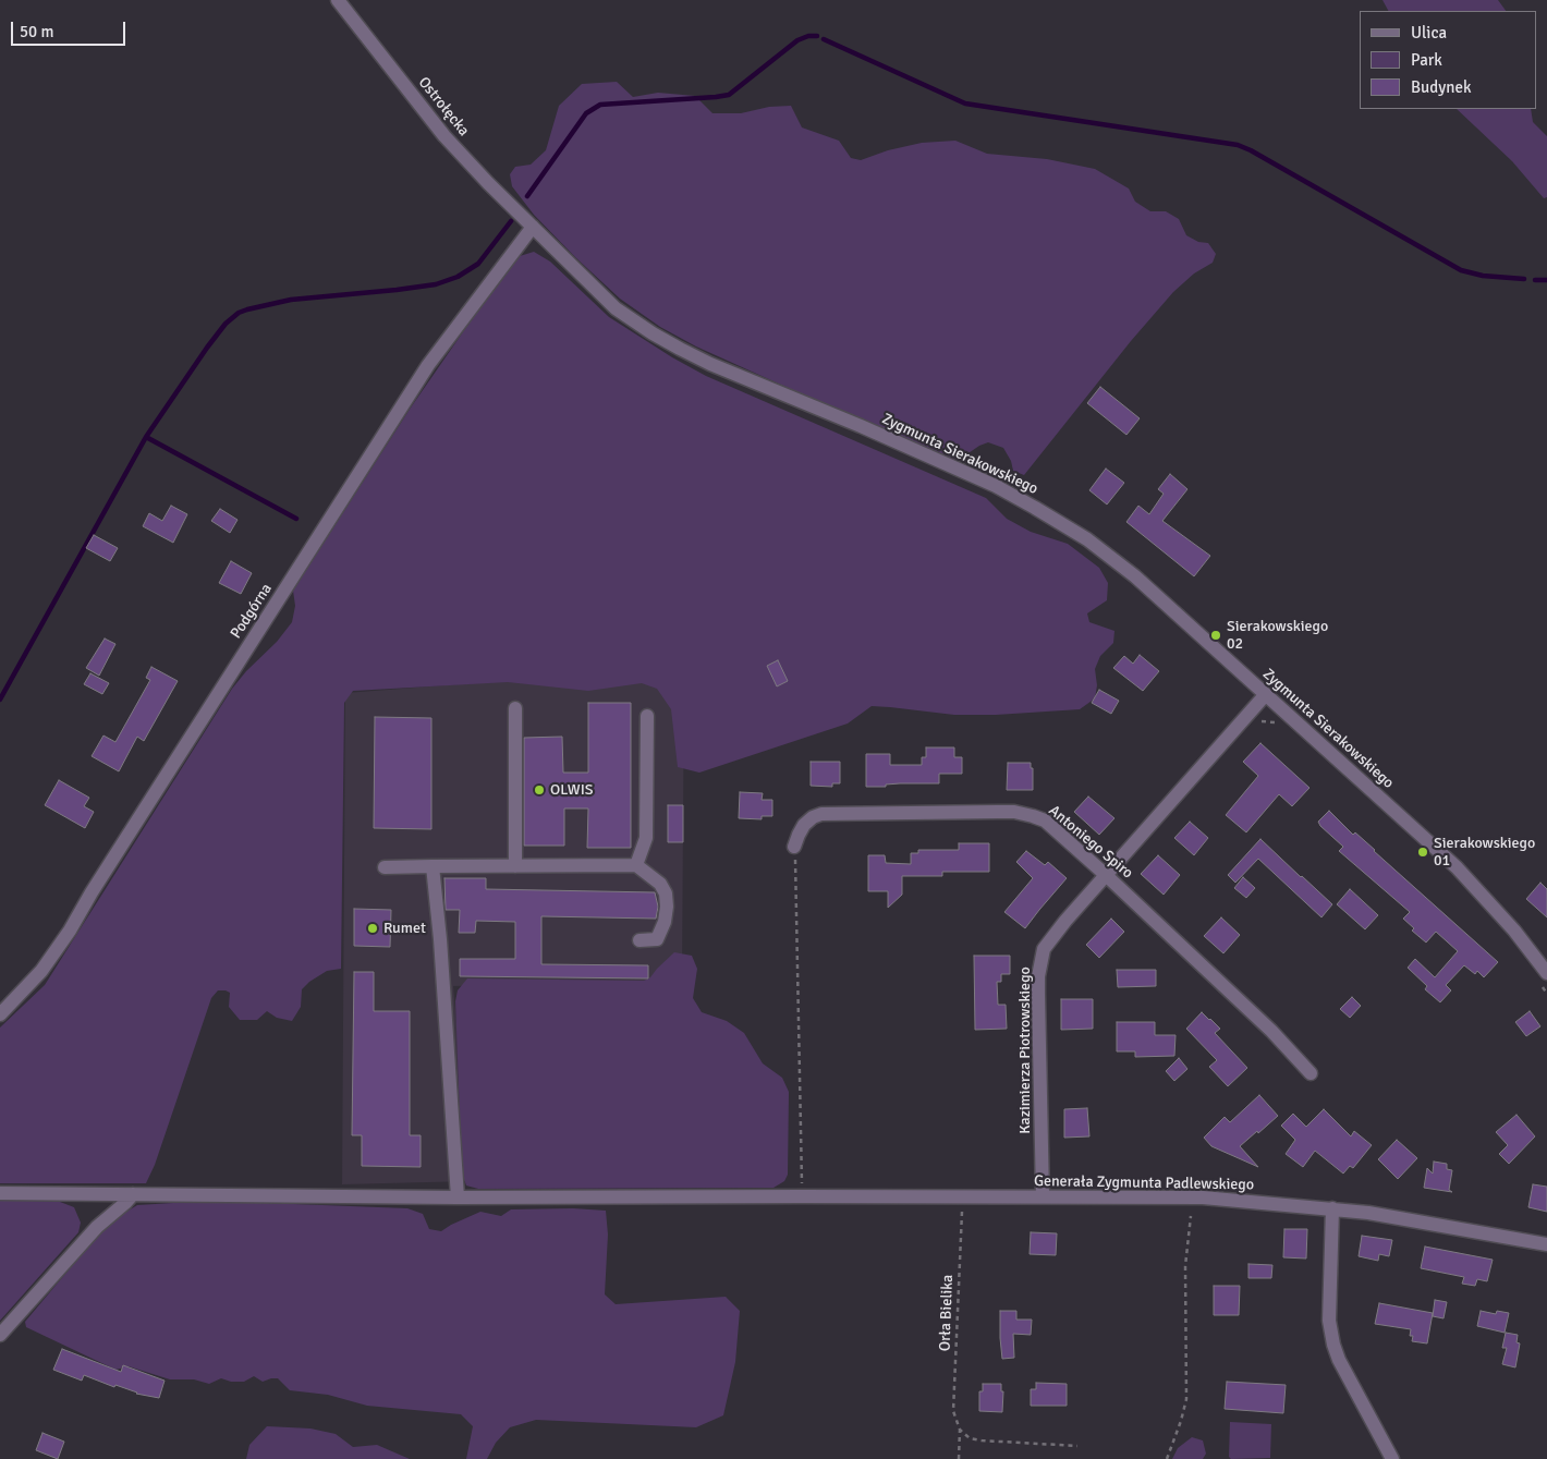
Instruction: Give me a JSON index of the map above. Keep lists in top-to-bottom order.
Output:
{
  "streets": {
    "street": [
      "Ostrołęcka",
      "Zygmunta Sierakowskiego",
      "Podgórna",
      "Antoniego Spiro",
      "Kazimierza Piotrowskiego",
      "Generała Zygmunta Padlewskiego"
    ],
    "path": ["Orła Bielika"]
  },
  "crossings": [
    ["Ostrołęcka", "Zygmunta Sierakowskiego"],
    ["Ostrołęcka", "Podgórna"],
    ["Zygmunta Sierakowskiego", "Podgórna"],
    ["Zygmunta Sierakowskiego", "Kazimierza Piotrowskiego"],
    ["Antoniego Spiro", "Kazimierza Piotrowskiego"],
    ["Kazimierza Piotrowskiego", "Generała Zygmunta Padlewskiego"],
    ["Generała Zygmunta Padlewskiego", "Orła Bielika"]
  ],
  "places": [
    "Sierakowskiego 02",
    "OLWIS",
    "Sierakowskiego 01",
    "Rumet"
  ],
  "legend": ["Ulica", "Park", "Budynek"],
  "scale_bar": "50 m"
}
